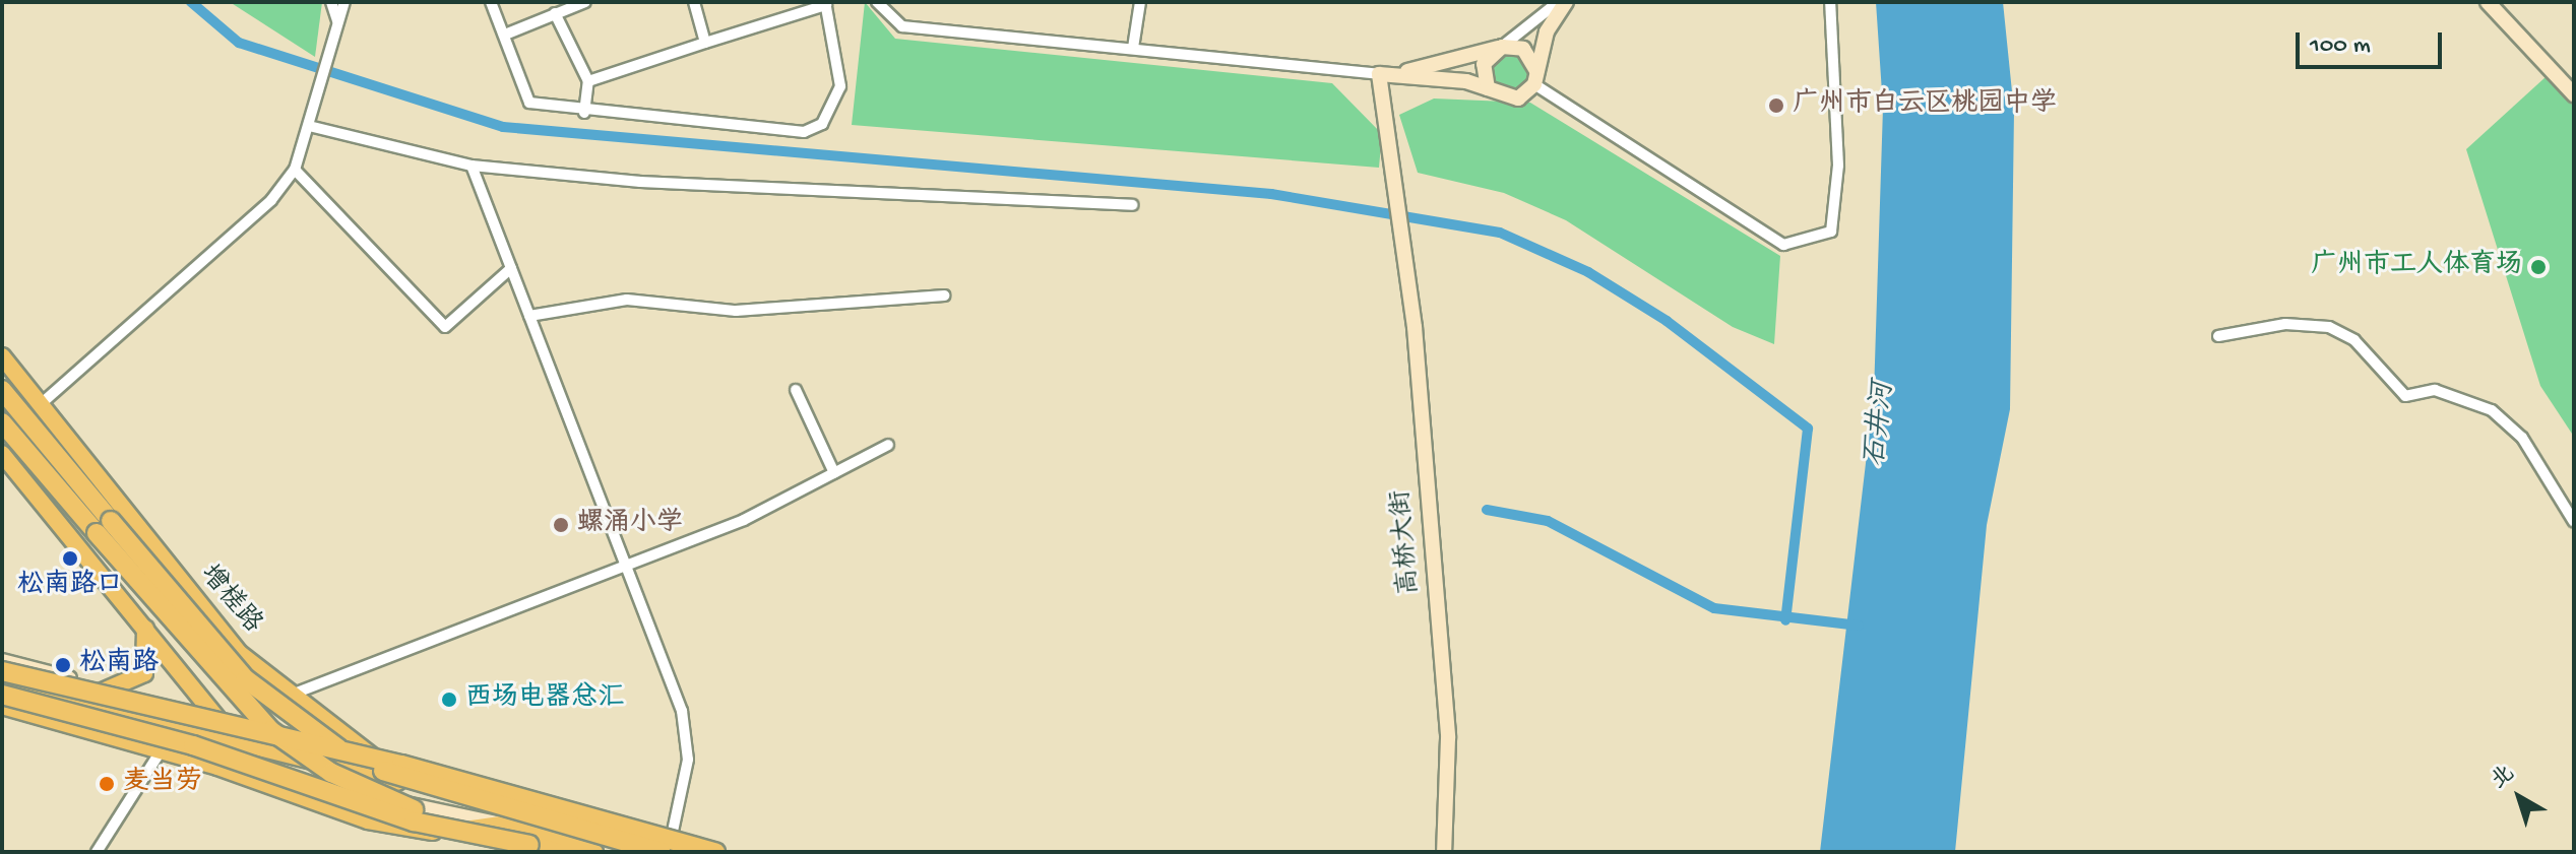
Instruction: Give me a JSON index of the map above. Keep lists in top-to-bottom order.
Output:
{
  "streets": {
    "highway": ["增槎路"],
    "street": ["高桥大街"]
  },
  "water": ["石井河"],
  "places": [
    "广州市白云区桃园中学",
    "广州市工人体育场",
    "螺涌小学",
    "松南路口",
    "松南路",
    "西场电器总汇",
    "麦当劳"
  ],
  "scale_bar": "100 m",
  "north": "top left"
}
